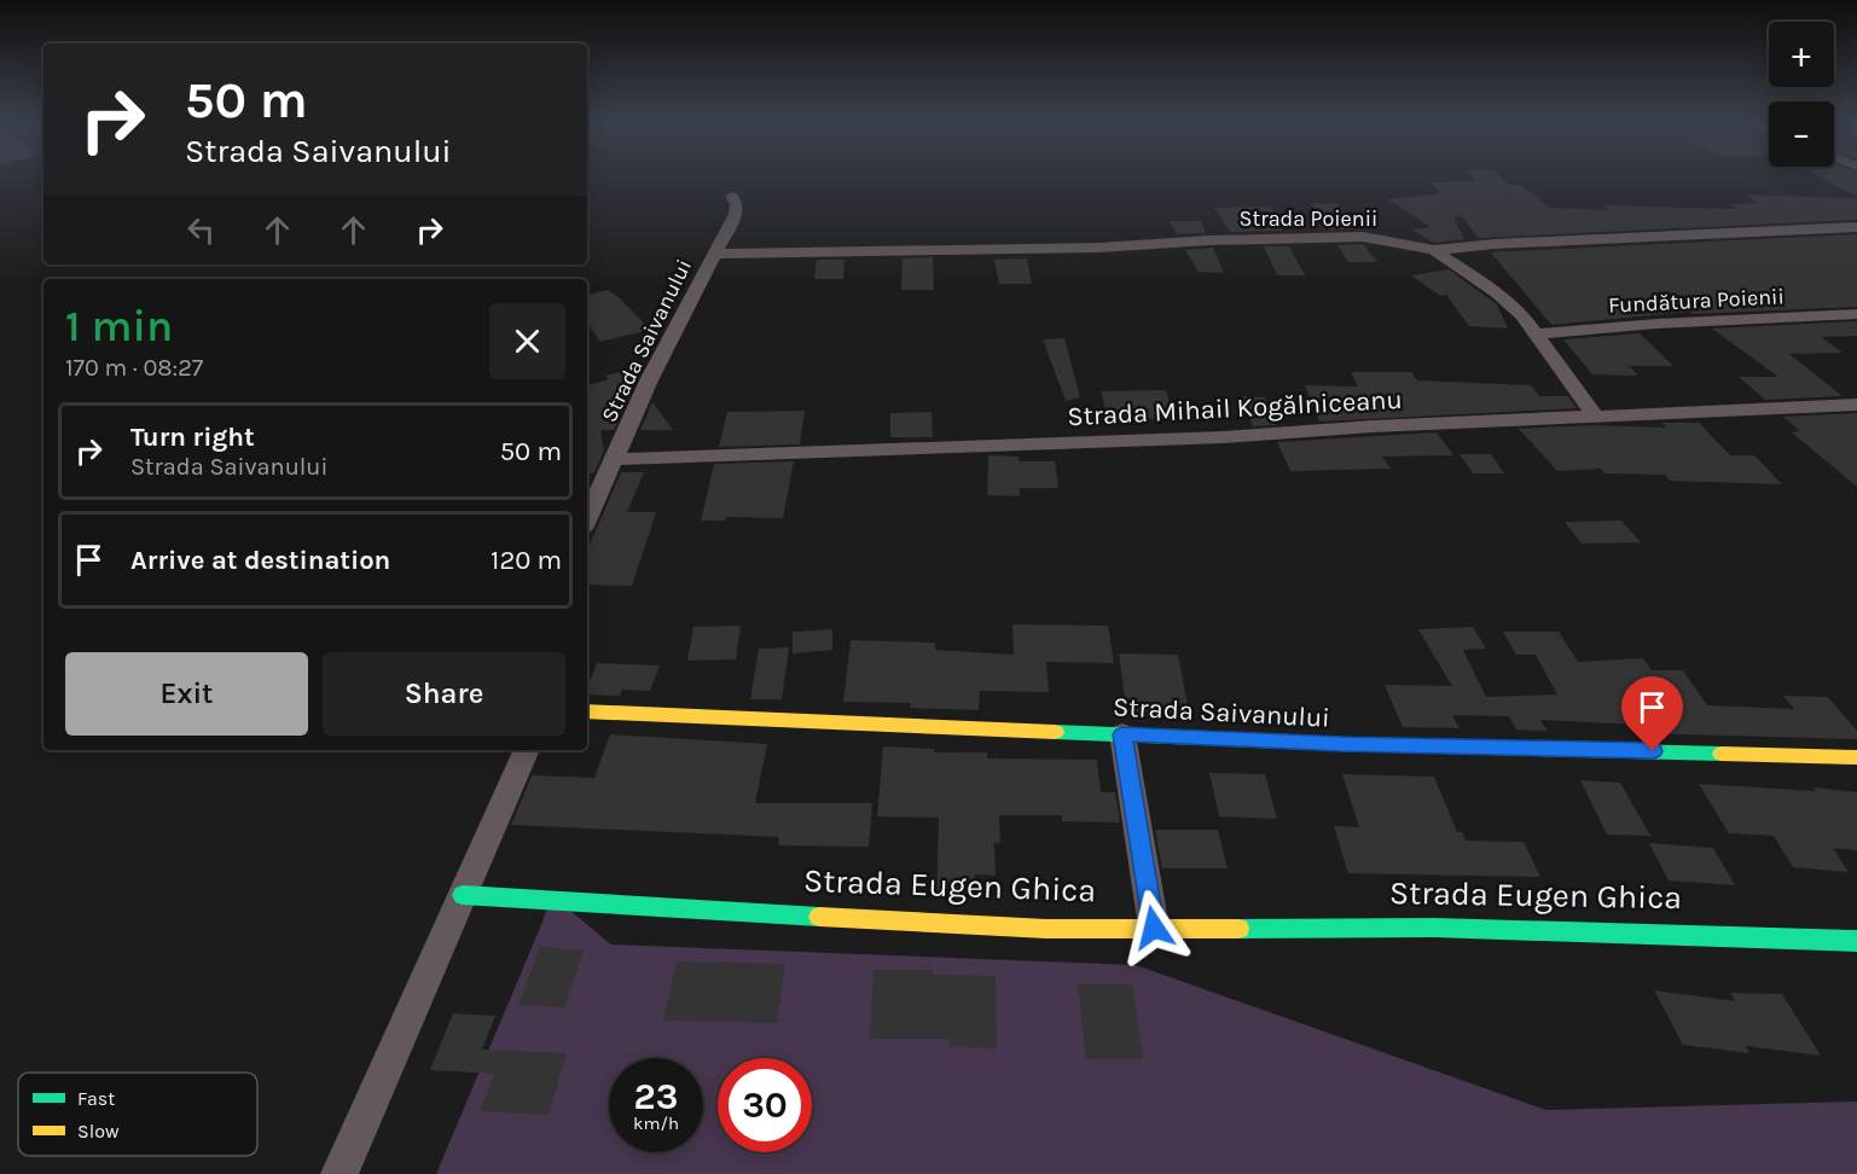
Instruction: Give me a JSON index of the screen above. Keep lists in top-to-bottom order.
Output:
{
  "streets": {
    "street": [
      "Strada Poienii",
      "Fundătura Poienii",
      "Strada Saivanului",
      "Strada Mihail Kogălniceanu",
      "Strada Eugen Ghica"
    ]
  },
  "crossings": [
    ["Strada Poienii", "Strada Saivanului"],
    ["Strada Saivanului", "Strada Mihail Kogălniceanu"]
  ],
  "legend": ["Fast", "Slow"],
  "page": {
    "map_buttons": ["+", "−"],
    "turn": ["50 m", "Strada Saivanului"],
    "heading": ["1 min", "170 m · 08:27"],
    "list": [
      {
        "name": "Turn right",
        "note": "Strada Saivanului",
        "value": "50 m"
      },
      {
        "name": "Arrive at destination",
        "value": "120 m"
      }
    ],
    "buttons": ["Exit", "Share"],
    "speed": "23 km/h",
    "limit": "30"
  }
}
